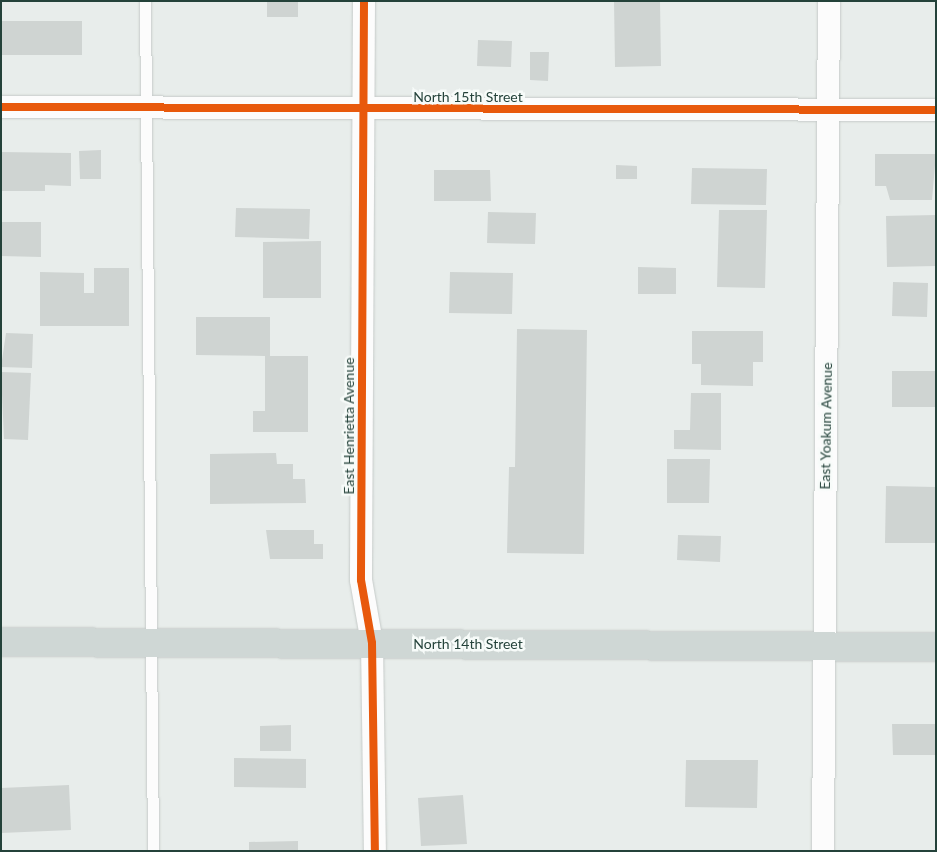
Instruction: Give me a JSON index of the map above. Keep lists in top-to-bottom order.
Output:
{
  "streets": {
    "main road": ["North 14th Street"],
    "street": ["North 15th Street", "East Henrietta Avenue", "East Yoakum Avenue"]
  },
  "crossings": [
    ["North 15th Street", "East Henrietta Avenue"],
    ["North 15th Street", "East Yoakum Avenue"],
    ["East Henrietta Avenue", "North 14th Street"],
    ["East Yoakum Avenue", "North 14th Street"]
  ]
}
